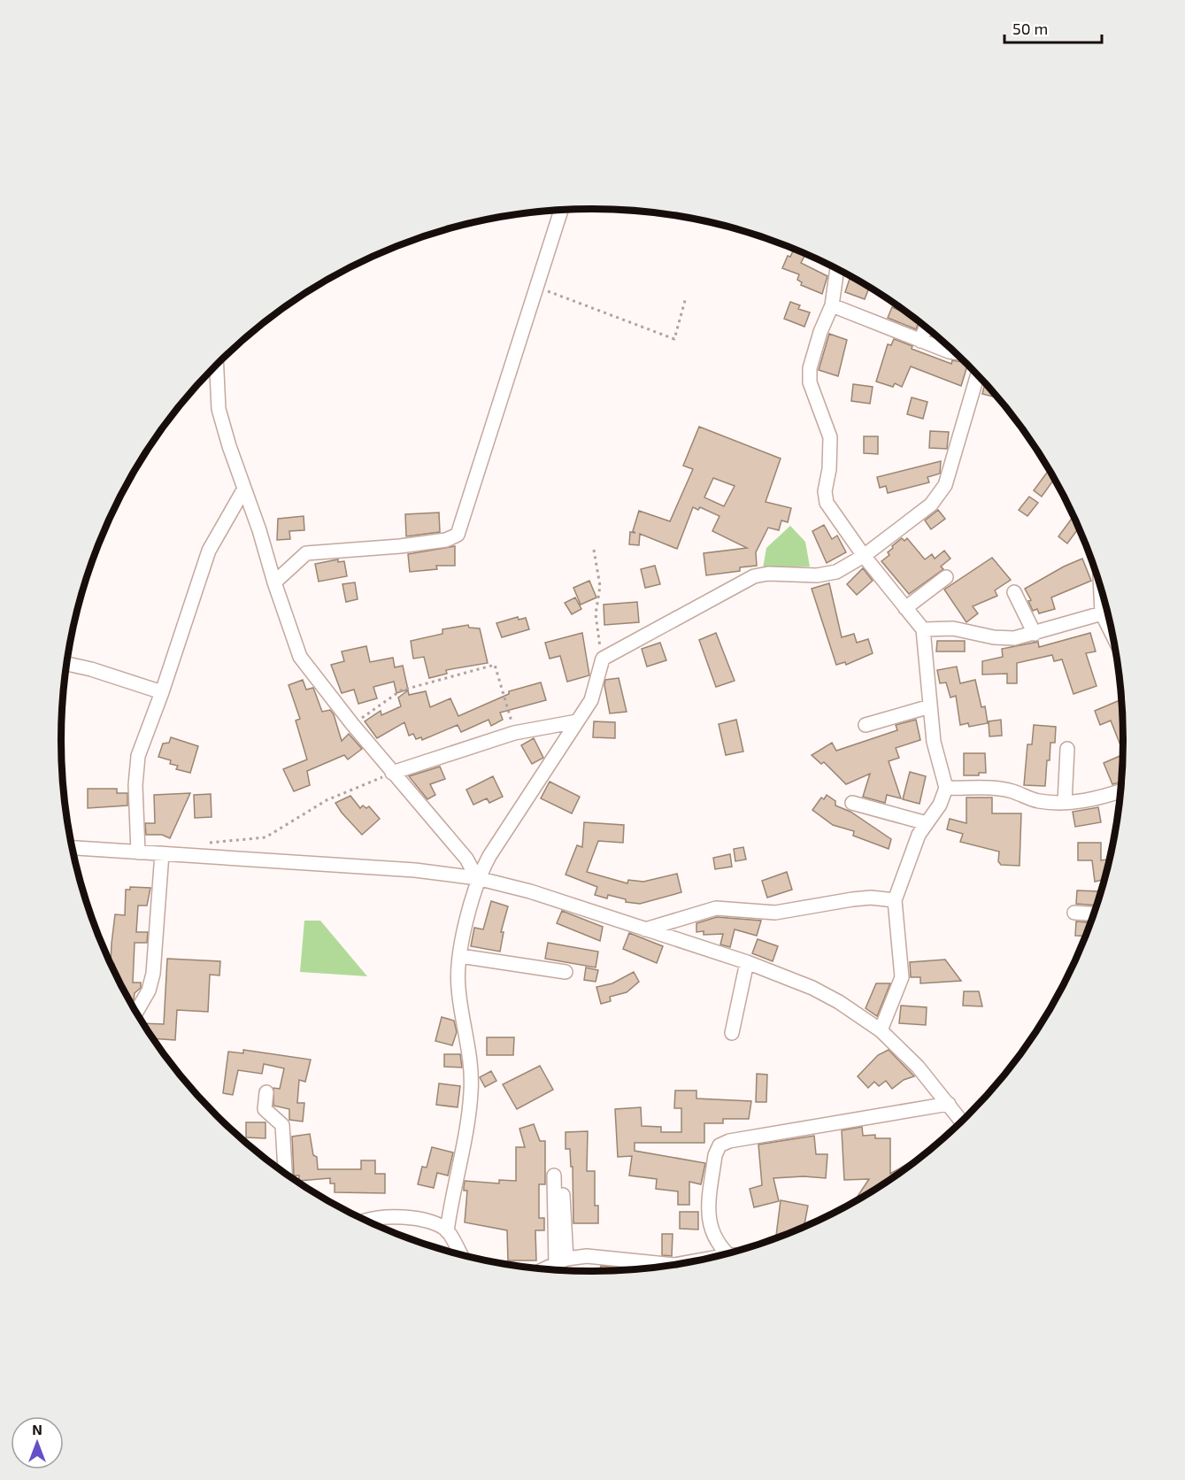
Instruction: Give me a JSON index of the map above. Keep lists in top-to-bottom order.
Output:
{
  "scale_bar": "50 m",
  "north": "top"
}
